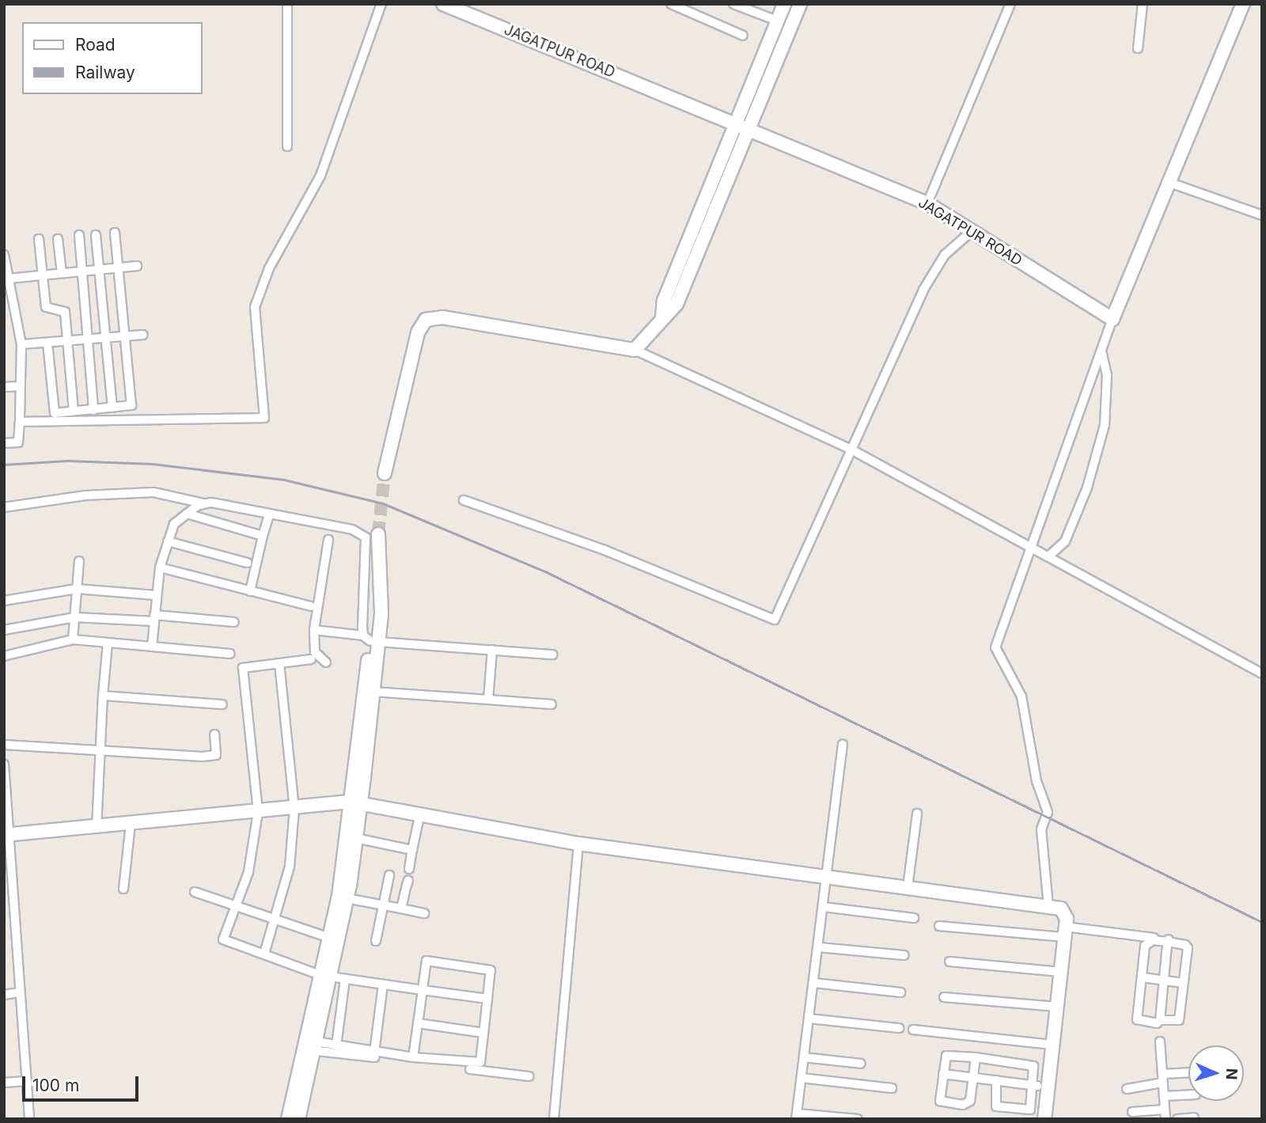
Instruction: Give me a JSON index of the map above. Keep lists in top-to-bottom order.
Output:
{
  "streets": {
    "street": ["JAGATPUR ROAD"]
  },
  "legend": ["Road", "Railway"],
  "scale_bar": "100 m",
  "north": "right"
}
